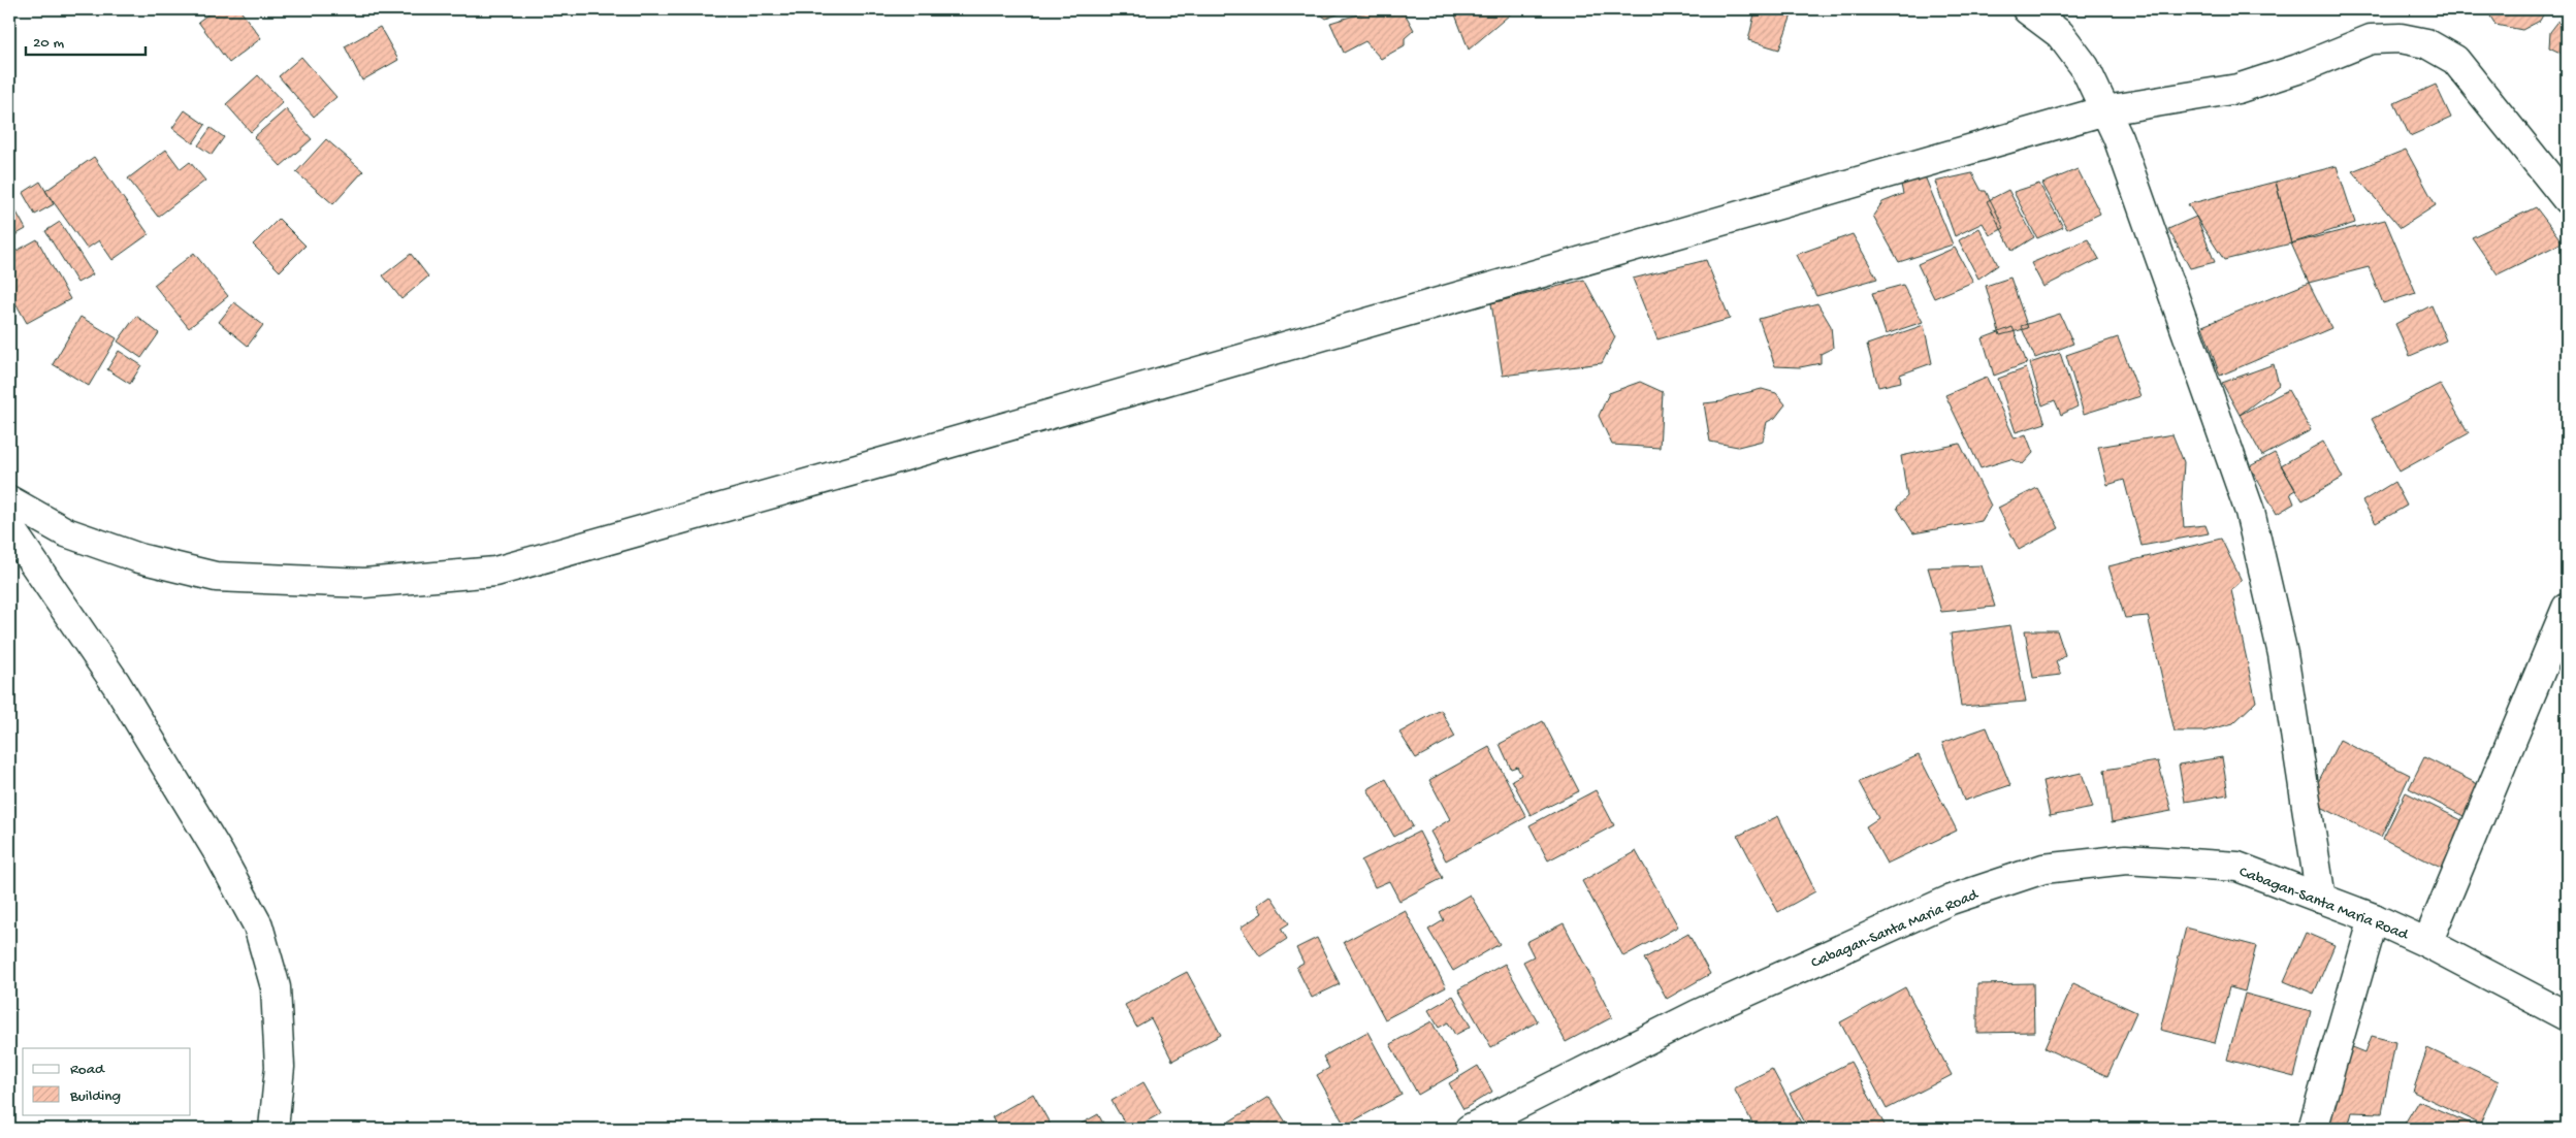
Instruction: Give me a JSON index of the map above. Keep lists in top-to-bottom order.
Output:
{
  "streets": {
    "street": ["Cabagan-Santa Maria Road"]
  },
  "legend": ["Road", "Building"],
  "scale_bar": "20 m"
}
